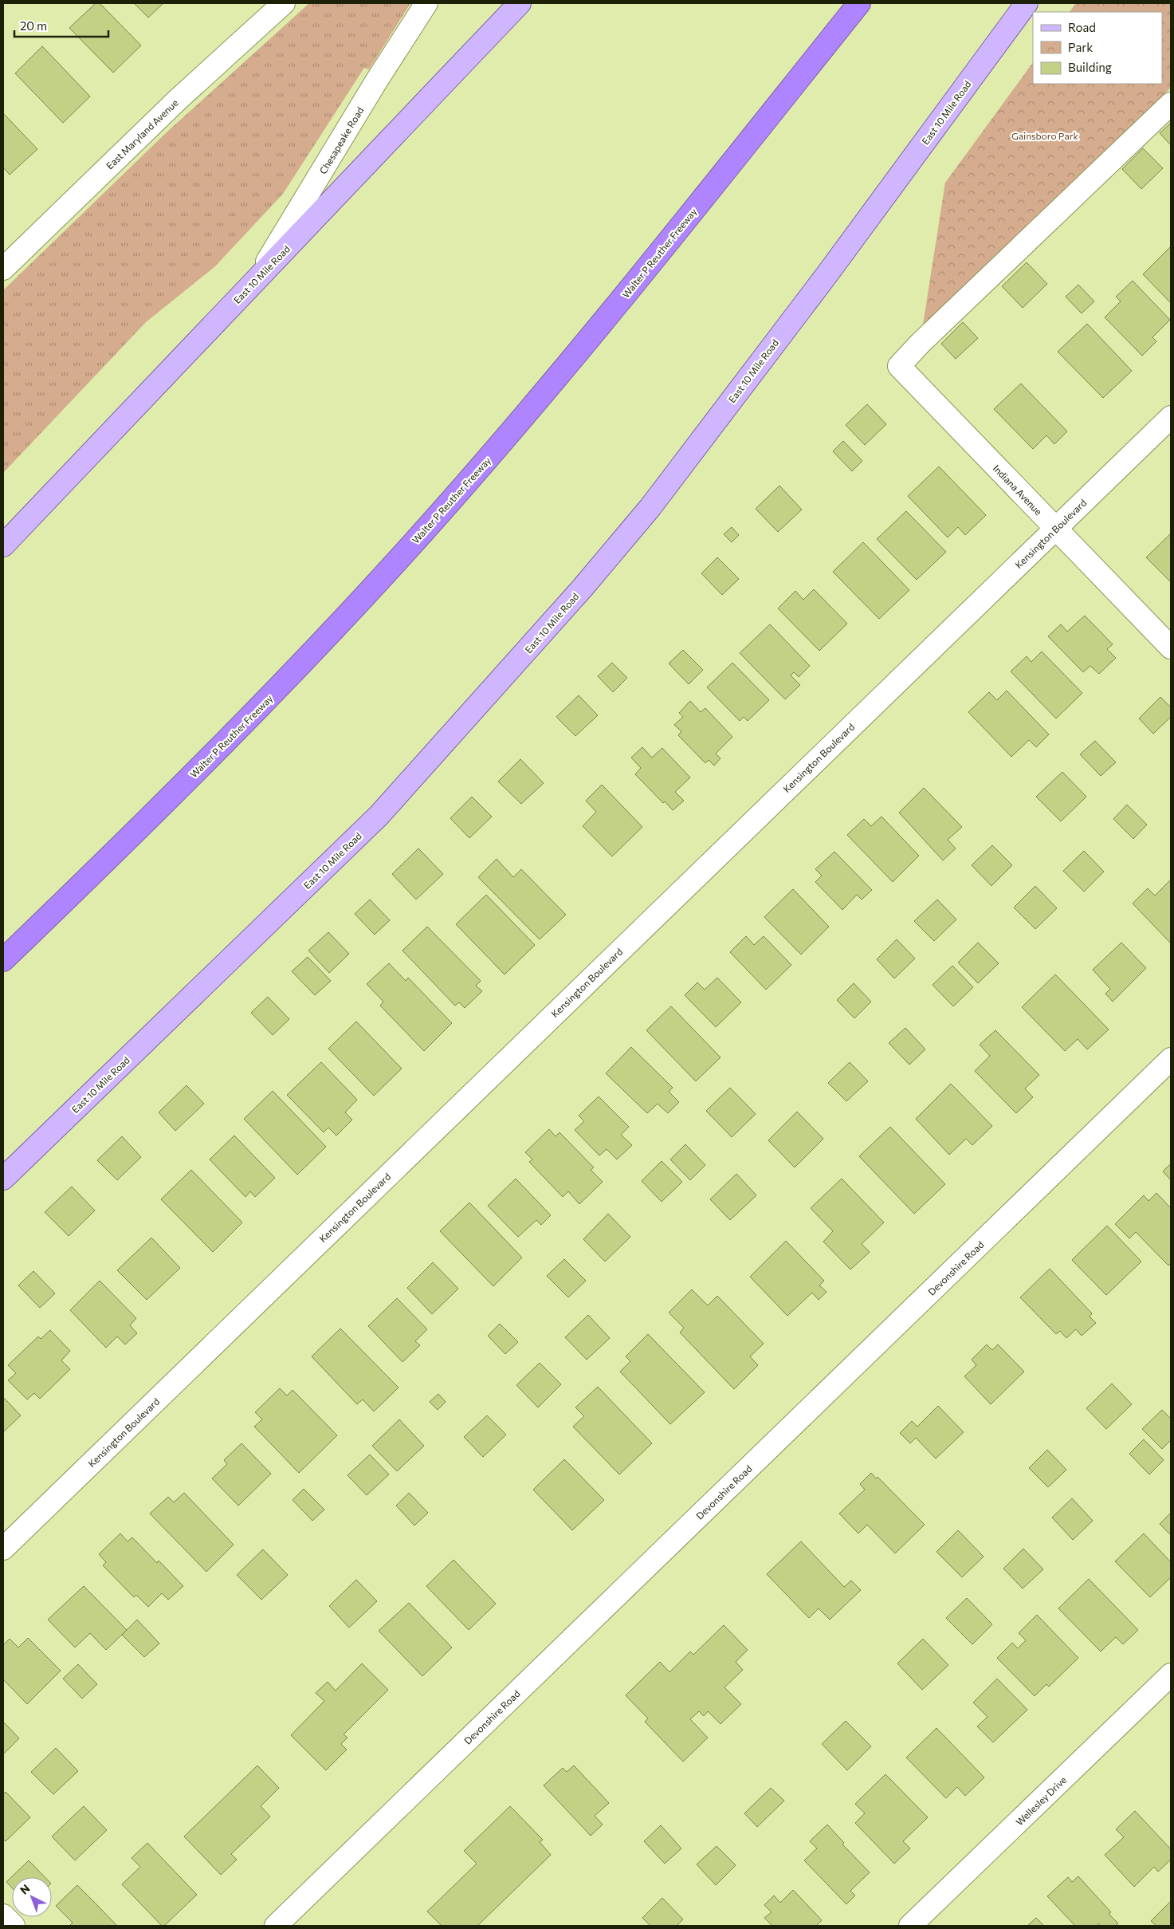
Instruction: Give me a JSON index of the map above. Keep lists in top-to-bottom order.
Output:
{
  "streets": {
    "highway": ["Walter P Reuther Freeway"],
    "main road": ["East 10 Mile Road"],
    "street": [
      "East Maryland Avenue",
      "Chesapeake Road",
      "Indiana Avenue",
      "Kensington Boulevard",
      "Devonshire Road",
      "Wellesley Drive"
    ]
  },
  "crossings": [
    ["East 10 Mile Road", "Chesapeake Road"],
    ["Indiana Avenue", "Kensington Boulevard"]
  ],
  "parks": ["Gainsboro Park"],
  "legend": ["Road", "Park", "Building"],
  "scale_bar": "20 m",
  "north": "top left"
}
